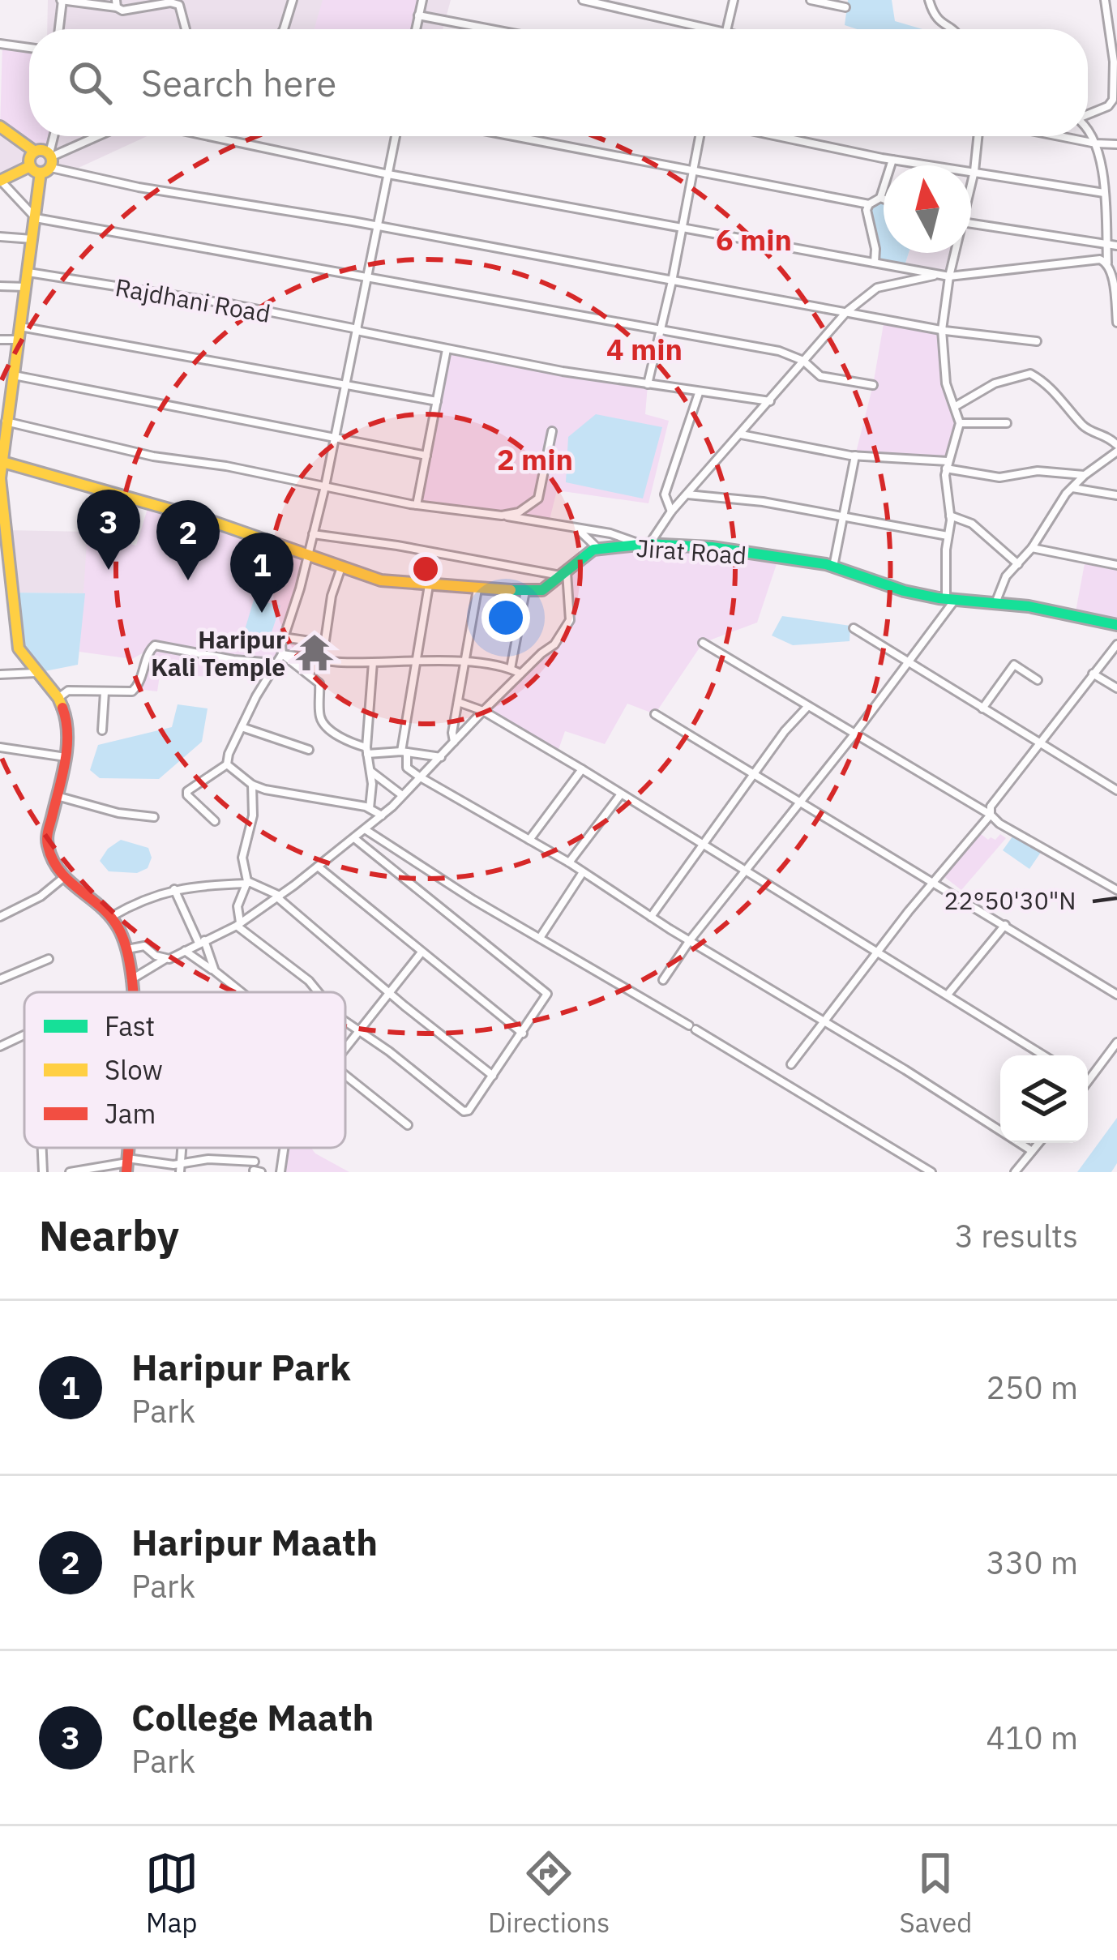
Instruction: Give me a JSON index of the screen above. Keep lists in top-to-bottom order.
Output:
{
  "streets": {
    "main road": ["Jirat Road"],
    "street": ["Rajdhani Road"]
  },
  "places": {
    "temple": ["Haripur Kali Temple"]
  },
  "legend": ["Fast", "Slow", "Jam"],
  "north": "top",
  "page": {
    "search": "Search here",
    "pins": ["3", "2", "1"],
    "heading": ["Nearby", "3 results"],
    "list": [
      {
        "mark": "1",
        "name": "Haripur Park",
        "note": "Park",
        "value": "250 m"
      },
      {
        "mark": "2",
        "name": "Haripur Maath",
        "note": "Park",
        "value": "330 m"
      },
      {
        "mark": "3",
        "name": "College Maath",
        "note": "Park",
        "value": "410 m"
      }
    ],
    "nav": ["Map", "Directions", "Saved"]
  },
  "coordinates": ["22°50'30\"N"],
  "rings": ["6 min", "4 min", "2 min"]
}
